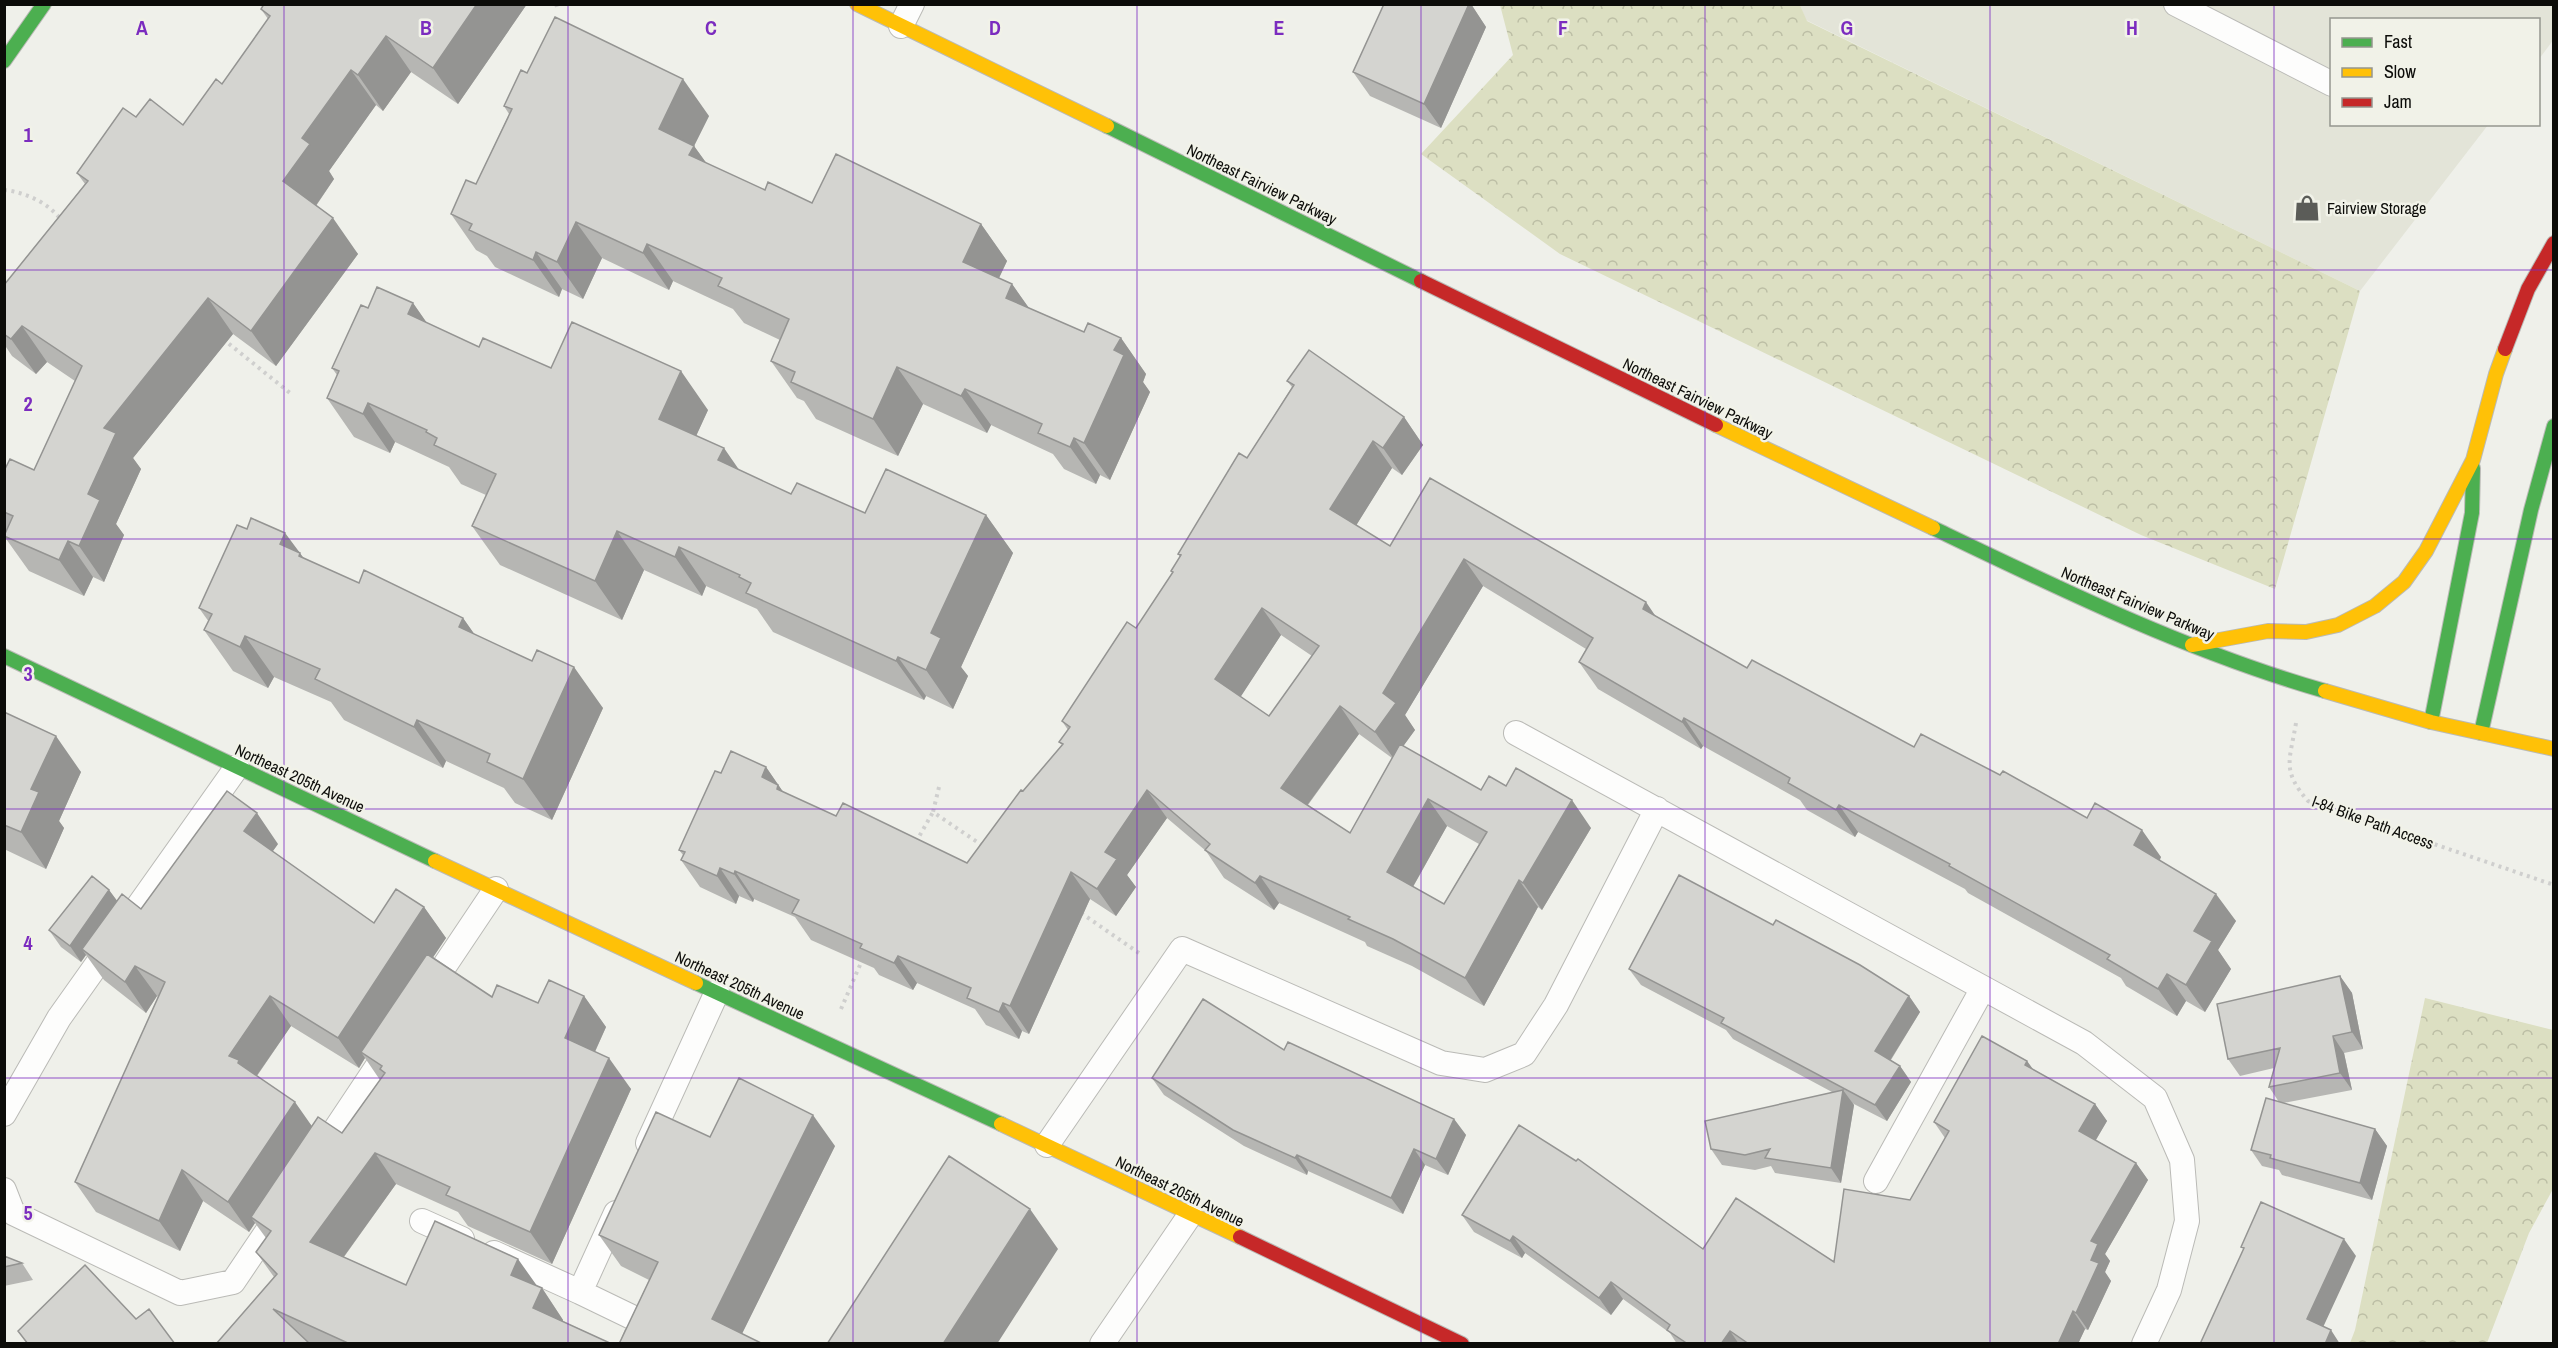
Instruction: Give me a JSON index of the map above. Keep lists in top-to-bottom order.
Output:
{
  "streets": {
    "main road": ["Northeast Fairview Parkway", "Northeast 205th Avenue"],
    "path": ["I-84 Bike Path Access"]
  },
  "crossings": [
    ["Northeast Fairview Parkway", "I-84 Bike Path Access"]
  ],
  "places": {
    "shop": ["Fairview Storage"]
  },
  "legend": ["Fast", "Slow", "Jam"],
  "grid": {
    "columns": [
      "A",
      "B",
      "C",
      "D",
      "E",
      "F",
      "G",
      "H"
    ],
    "rows": [
      "1",
      "2",
      "3",
      "4",
      "5"
    ]
  }
}
